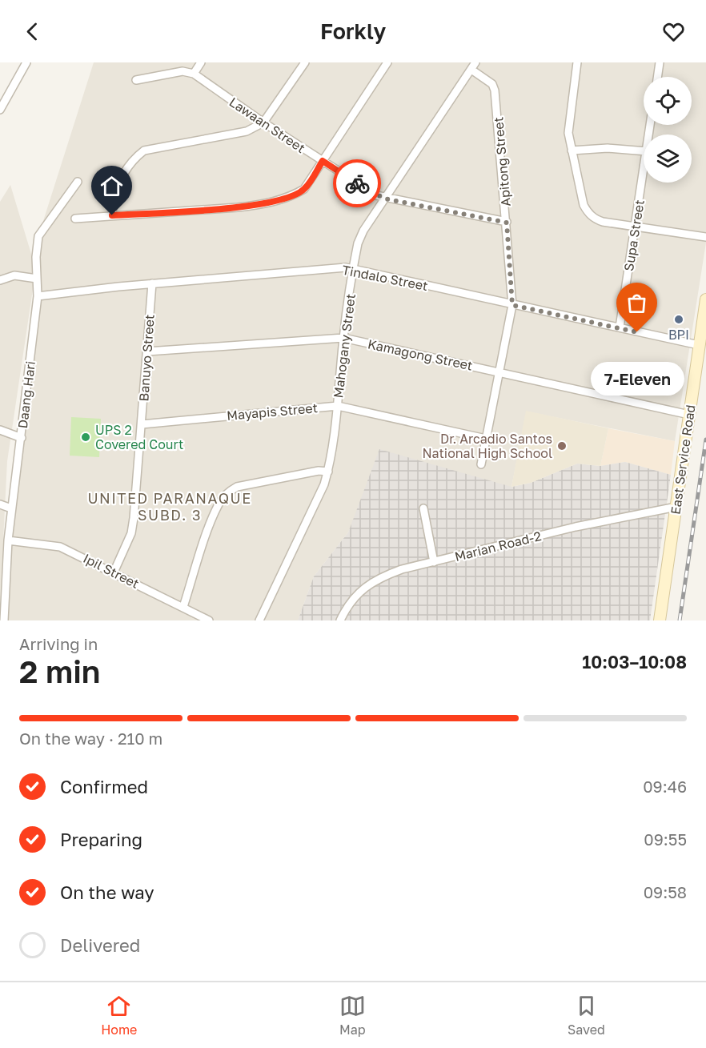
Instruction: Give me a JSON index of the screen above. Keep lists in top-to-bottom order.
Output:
{
  "streets": {
    "main road": ["East Service Road"],
    "street": [
      "Lawaan Street",
      "Apitong Street",
      "Supa Street",
      "Tindalo Street",
      "Mahogany Street",
      "Kamagong Street",
      "Banuyo Street",
      "Daang Hari",
      "Mayapis Street",
      "Marian Road-2",
      "Ipil Street"
    ]
  },
  "crossings": [
    ["Lawaan Street", "Apitong Street"],
    ["Lawaan Street", "Mahogany Street"],
    ["Apitong Street", "Tindalo Street"],
    ["Apitong Street", "Mahogany Street"],
    ["Apitong Street", "Kamagong Street"],
    ["Apitong Street", "Mayapis Street"],
    ["Supa Street", "Tindalo Street"],
    ["Tindalo Street", "Mahogany Street"],
    ["Tindalo Street", "Banuyo Street"],
    ["Tindalo Street", "Daang Hari"],
    ["Tindalo Street", "East Service Road"],
    ["Mahogany Street", "Kamagong Street"],
    ["Mahogany Street", "Mayapis Street"],
    ["Kamagong Street", "Banuyo Street"],
    ["Kamagong Street", "East Service Road"],
    ["Banuyo Street", "Mayapis Street"],
    ["Banuyo Street", "Ipil Street"],
    ["Daang Hari", "Ipil Street"],
    ["East Service Road", "Marian Road-2"]
  ],
  "districts": ["UNITED PARANAQUE SUBD. 3"],
  "places": [
    "BPI",
    "7-Eleven",
    "UPS 2 Covered Court",
    "Dr. Arcadio Santos National High School"
  ],
  "page": {
    "header": "Forkly",
    "bubble": "7-Eleven",
    "heading": ["2 min", "Arriving in", "10:03–10:08"],
    "bar": "On the way · 210 m",
    "list": [
      ["Confirmed", "09:46"],
      ["Preparing", "09:55"],
      ["On the way", "09:58"],
      "Delivered"
    ],
    "tabs": ["Home", "Map", "Saved"]
  }
}
